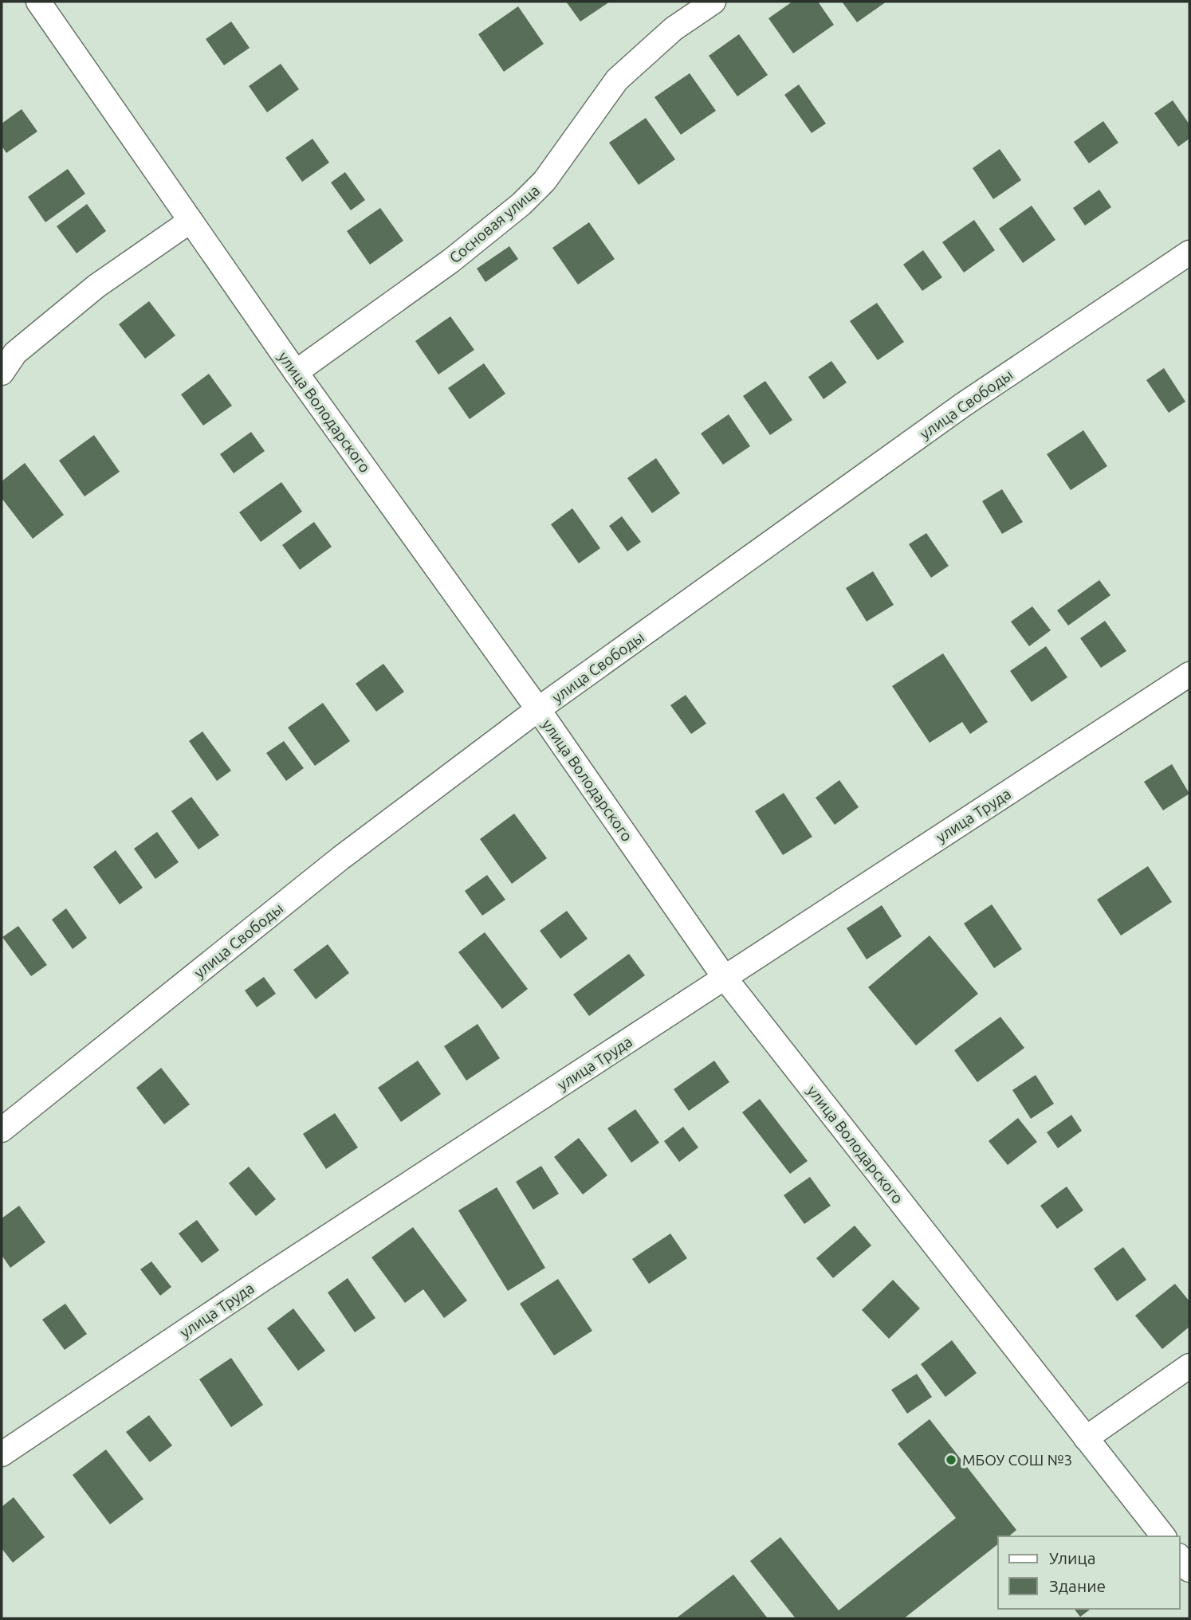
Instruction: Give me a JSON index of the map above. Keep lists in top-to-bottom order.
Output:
{
  "streets": {
    "street": [
      "Сосновая улица",
      "улица Свободы",
      "улица Володарского",
      "улица Труда"
    ]
  },
  "crossings": [
    ["Сосновая улица", "улица Володарского"],
    ["улица Свободы", "улица Володарского"],
    ["улица Володарского", "улица Труда"]
  ],
  "places": ["МБОУ СОШ №3"],
  "legend": ["Улица", "Здание"]
}
